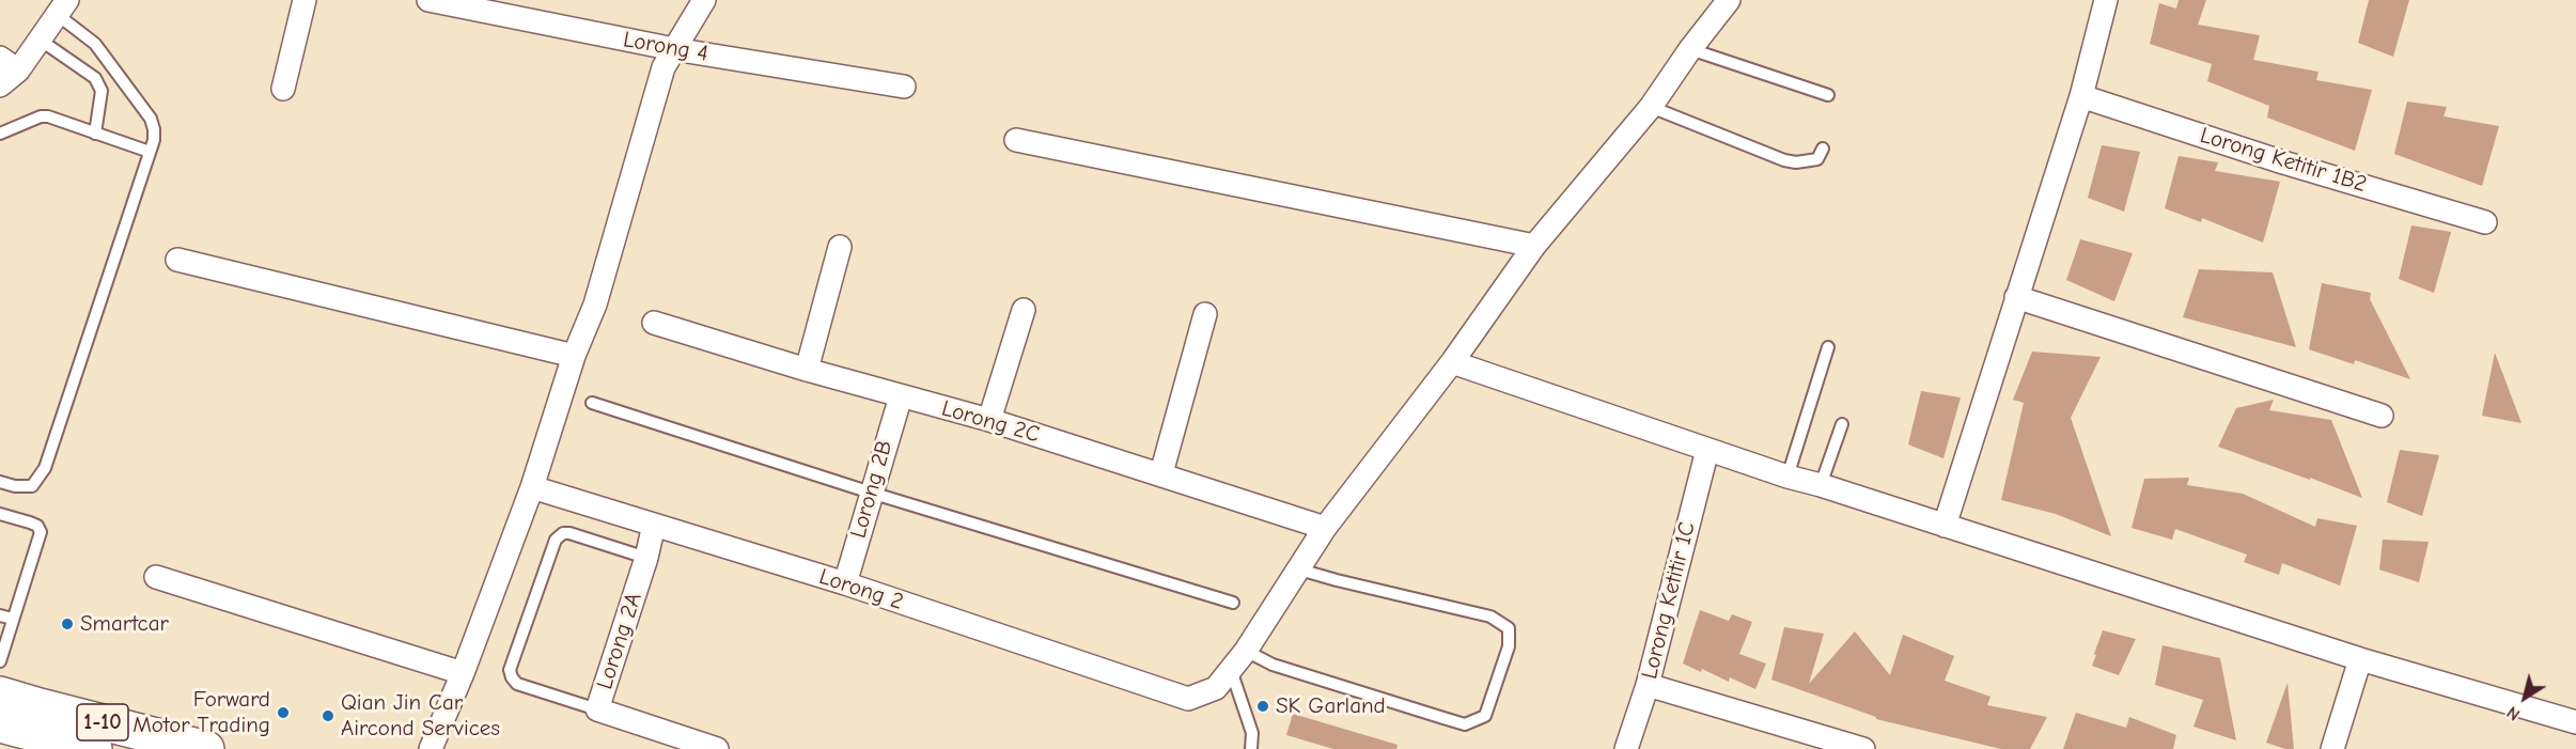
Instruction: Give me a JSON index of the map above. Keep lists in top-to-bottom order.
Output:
{
  "streets": {
    "highway": ["1-10"],
    "street": [
      "Lorong 4",
      "Lorong Ketitir 1B2",
      "Lorong 2C",
      "Lorong 2B",
      "Lorong 2",
      "Lorong Ketitir 1C",
      "Lorong 2A"
    ]
  },
  "crossings": [
    ["Lorong 2C", "Lorong 2B"],
    ["Lorong 2B", "Lorong 2"],
    ["Lorong 2", "Lorong 2A"]
  ],
  "places": [
    "Smartcar",
    "SK Garland",
    "Forward Motor Trading",
    "Qian Jin Car Aircond Services"
  ],
  "north": "bottom left"
}
